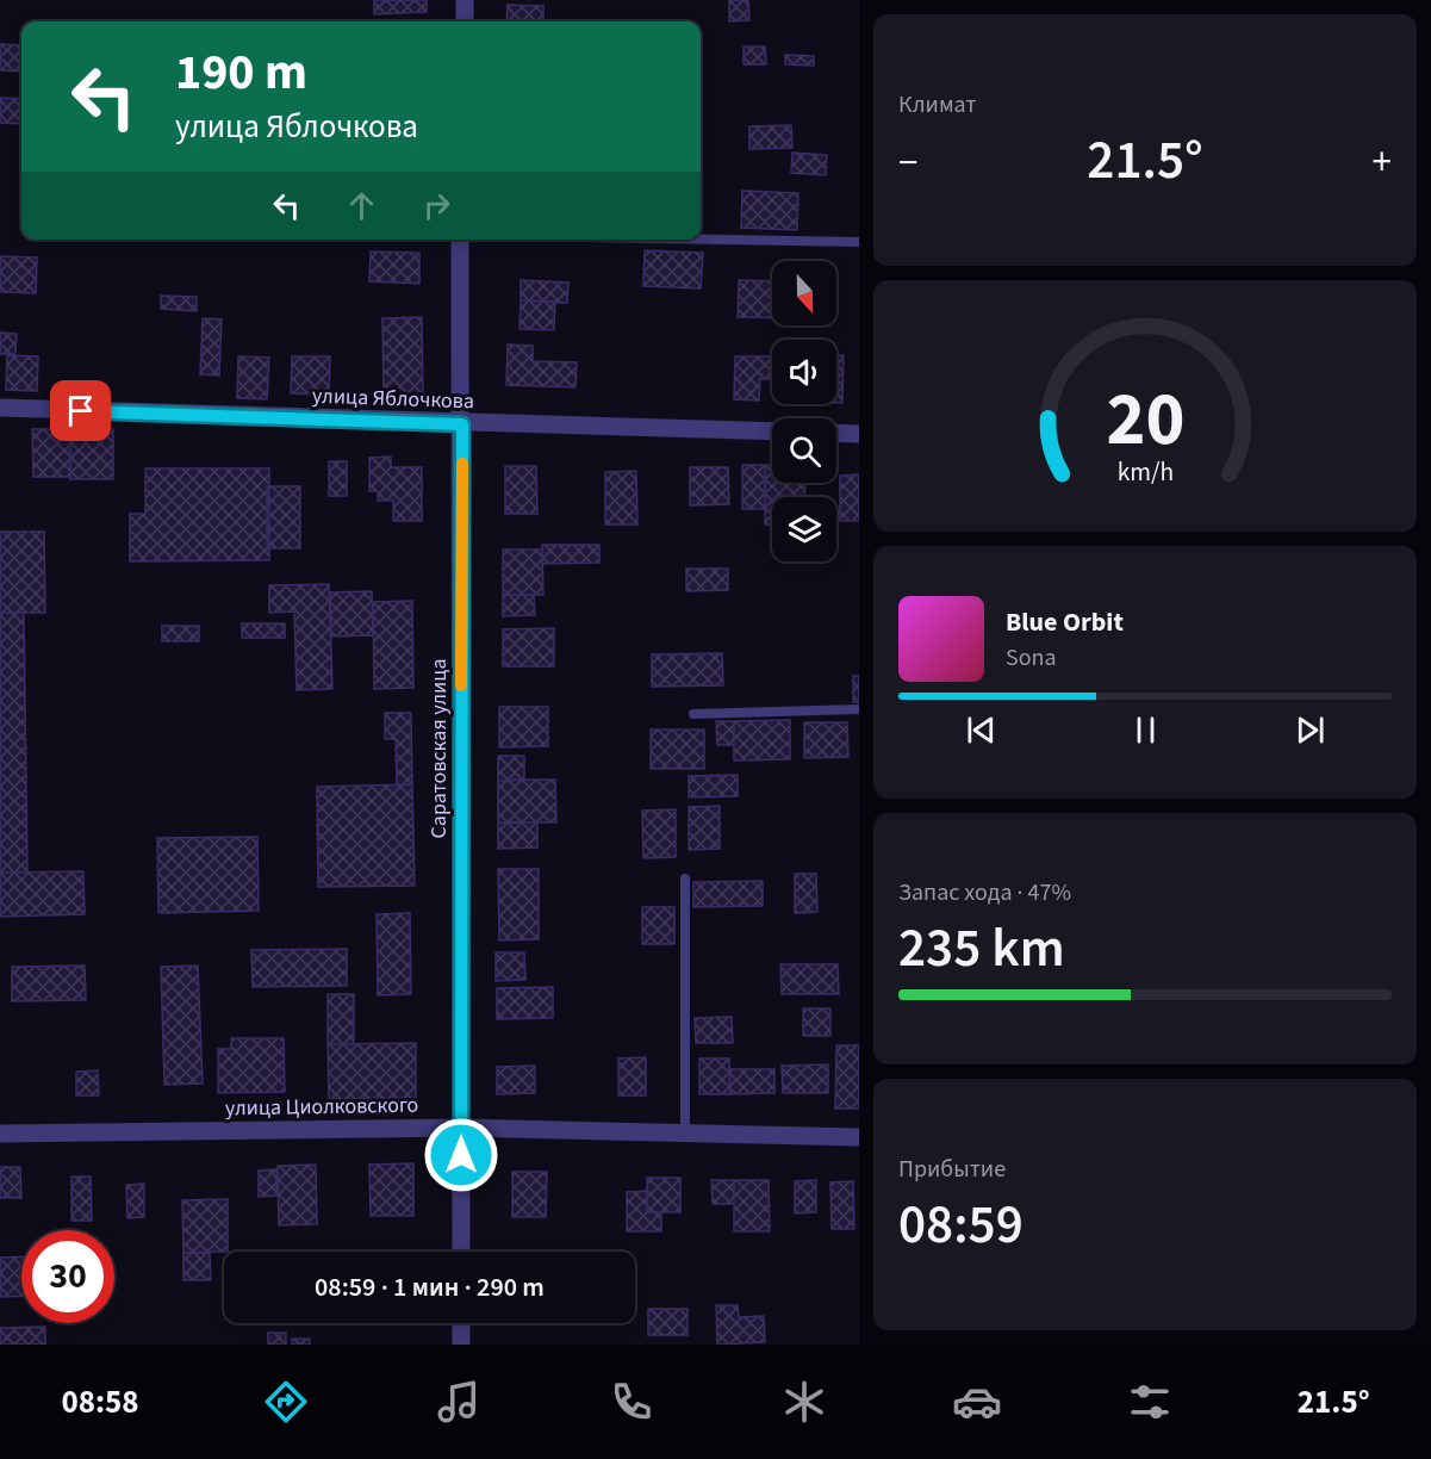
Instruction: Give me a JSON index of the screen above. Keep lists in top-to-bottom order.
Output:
{
  "streets": {
    "street": ["улица Яблочкова", "Саратовская улица", "улица Циолковского"]
  },
  "crossings": [
    ["улица Яблочкова", "Саратовская улица"],
    ["Саратовская улица", "улица Циолковского"]
  ],
  "north": "bottom",
  "page": {
    "tile": [
      "Климат",
      ["Запас хода · 47%", "235 km"],
      ["Прибытие", "08:59"]
    ],
    "turn": ["190 m", "улица Яблочкова"],
    "heat": ["−", "21.5°", "+"],
    "song": ["Blue Orbit", "Sona"],
    "limit": "30",
    "trip": "08:59 · 1 мин · 290 m",
    "tabs": ["08:58", "21.5°"],
    "gauge": ["20", "km/h"]
  }
}
